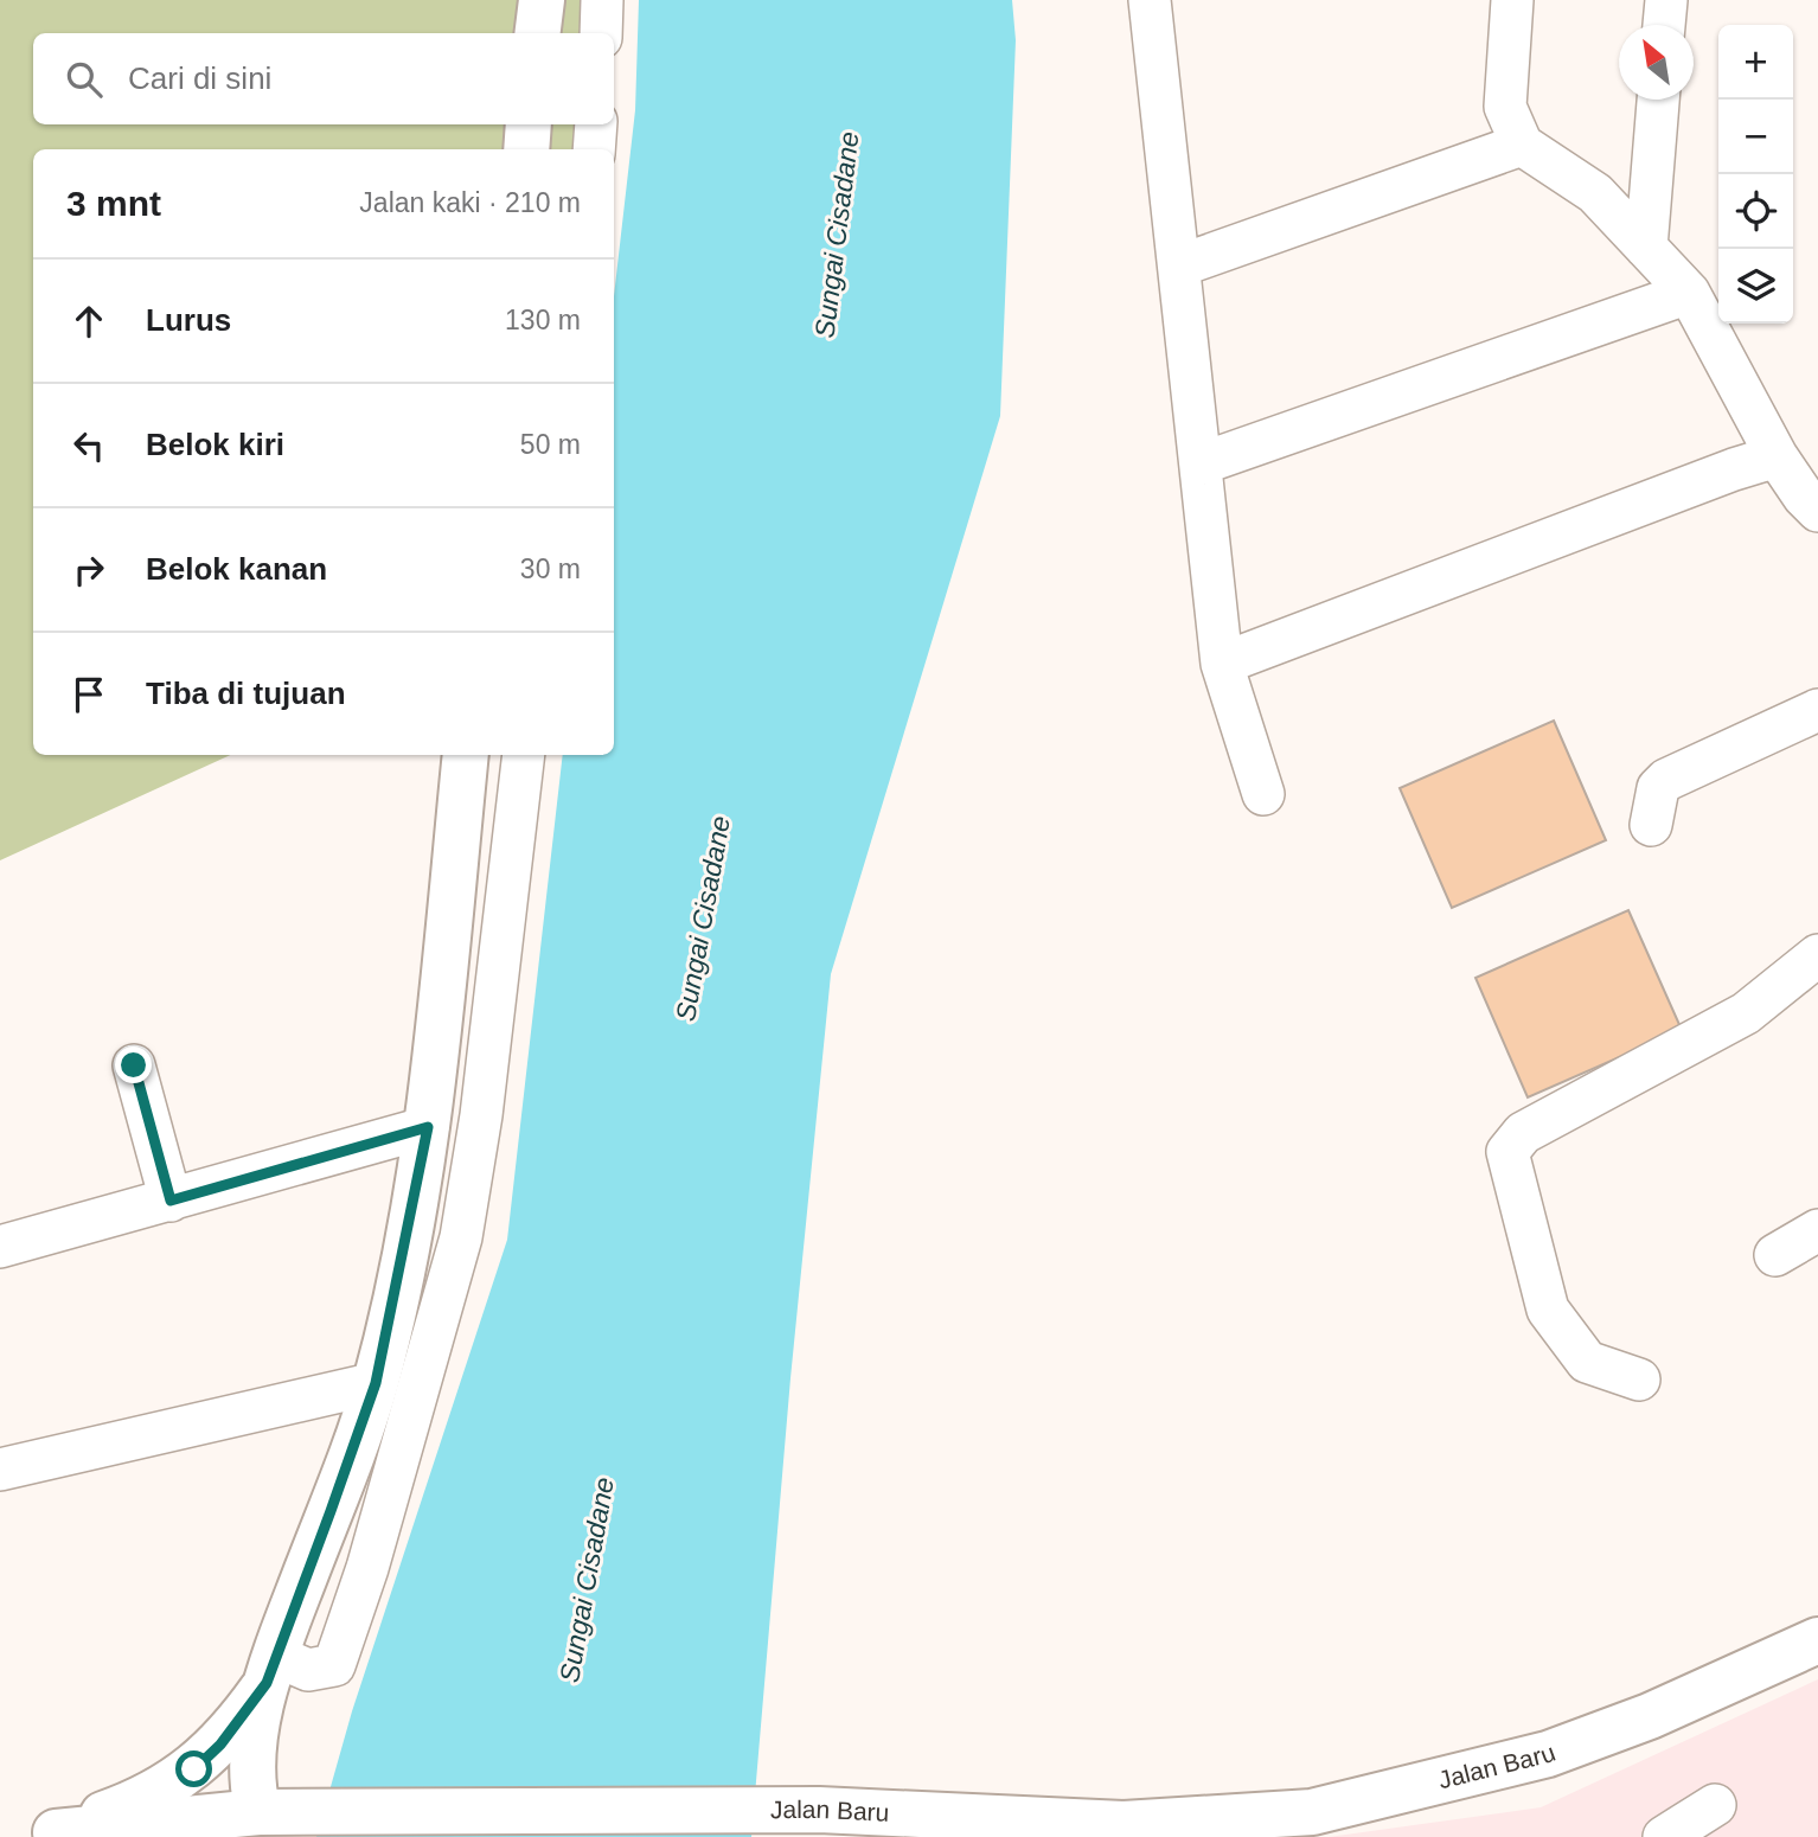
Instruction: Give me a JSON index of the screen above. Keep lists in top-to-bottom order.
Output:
{
  "streets": {
    "main road": ["Jalan Baru"]
  },
  "water": ["Sungai Cisadane"],
  "north": "top left",
  "page": {
    "map_buttons": ["+", "−"],
    "search": "Cari di sini",
    "heading": ["3 mnt", "Jalan kaki · 210 m"],
    "list": [
      ["Lurus", "130 m"],
      ["Belok kiri", "50 m"],
      ["Belok kanan", "30 m"],
      "Tiba di tujuan"
    ]
  }
}
